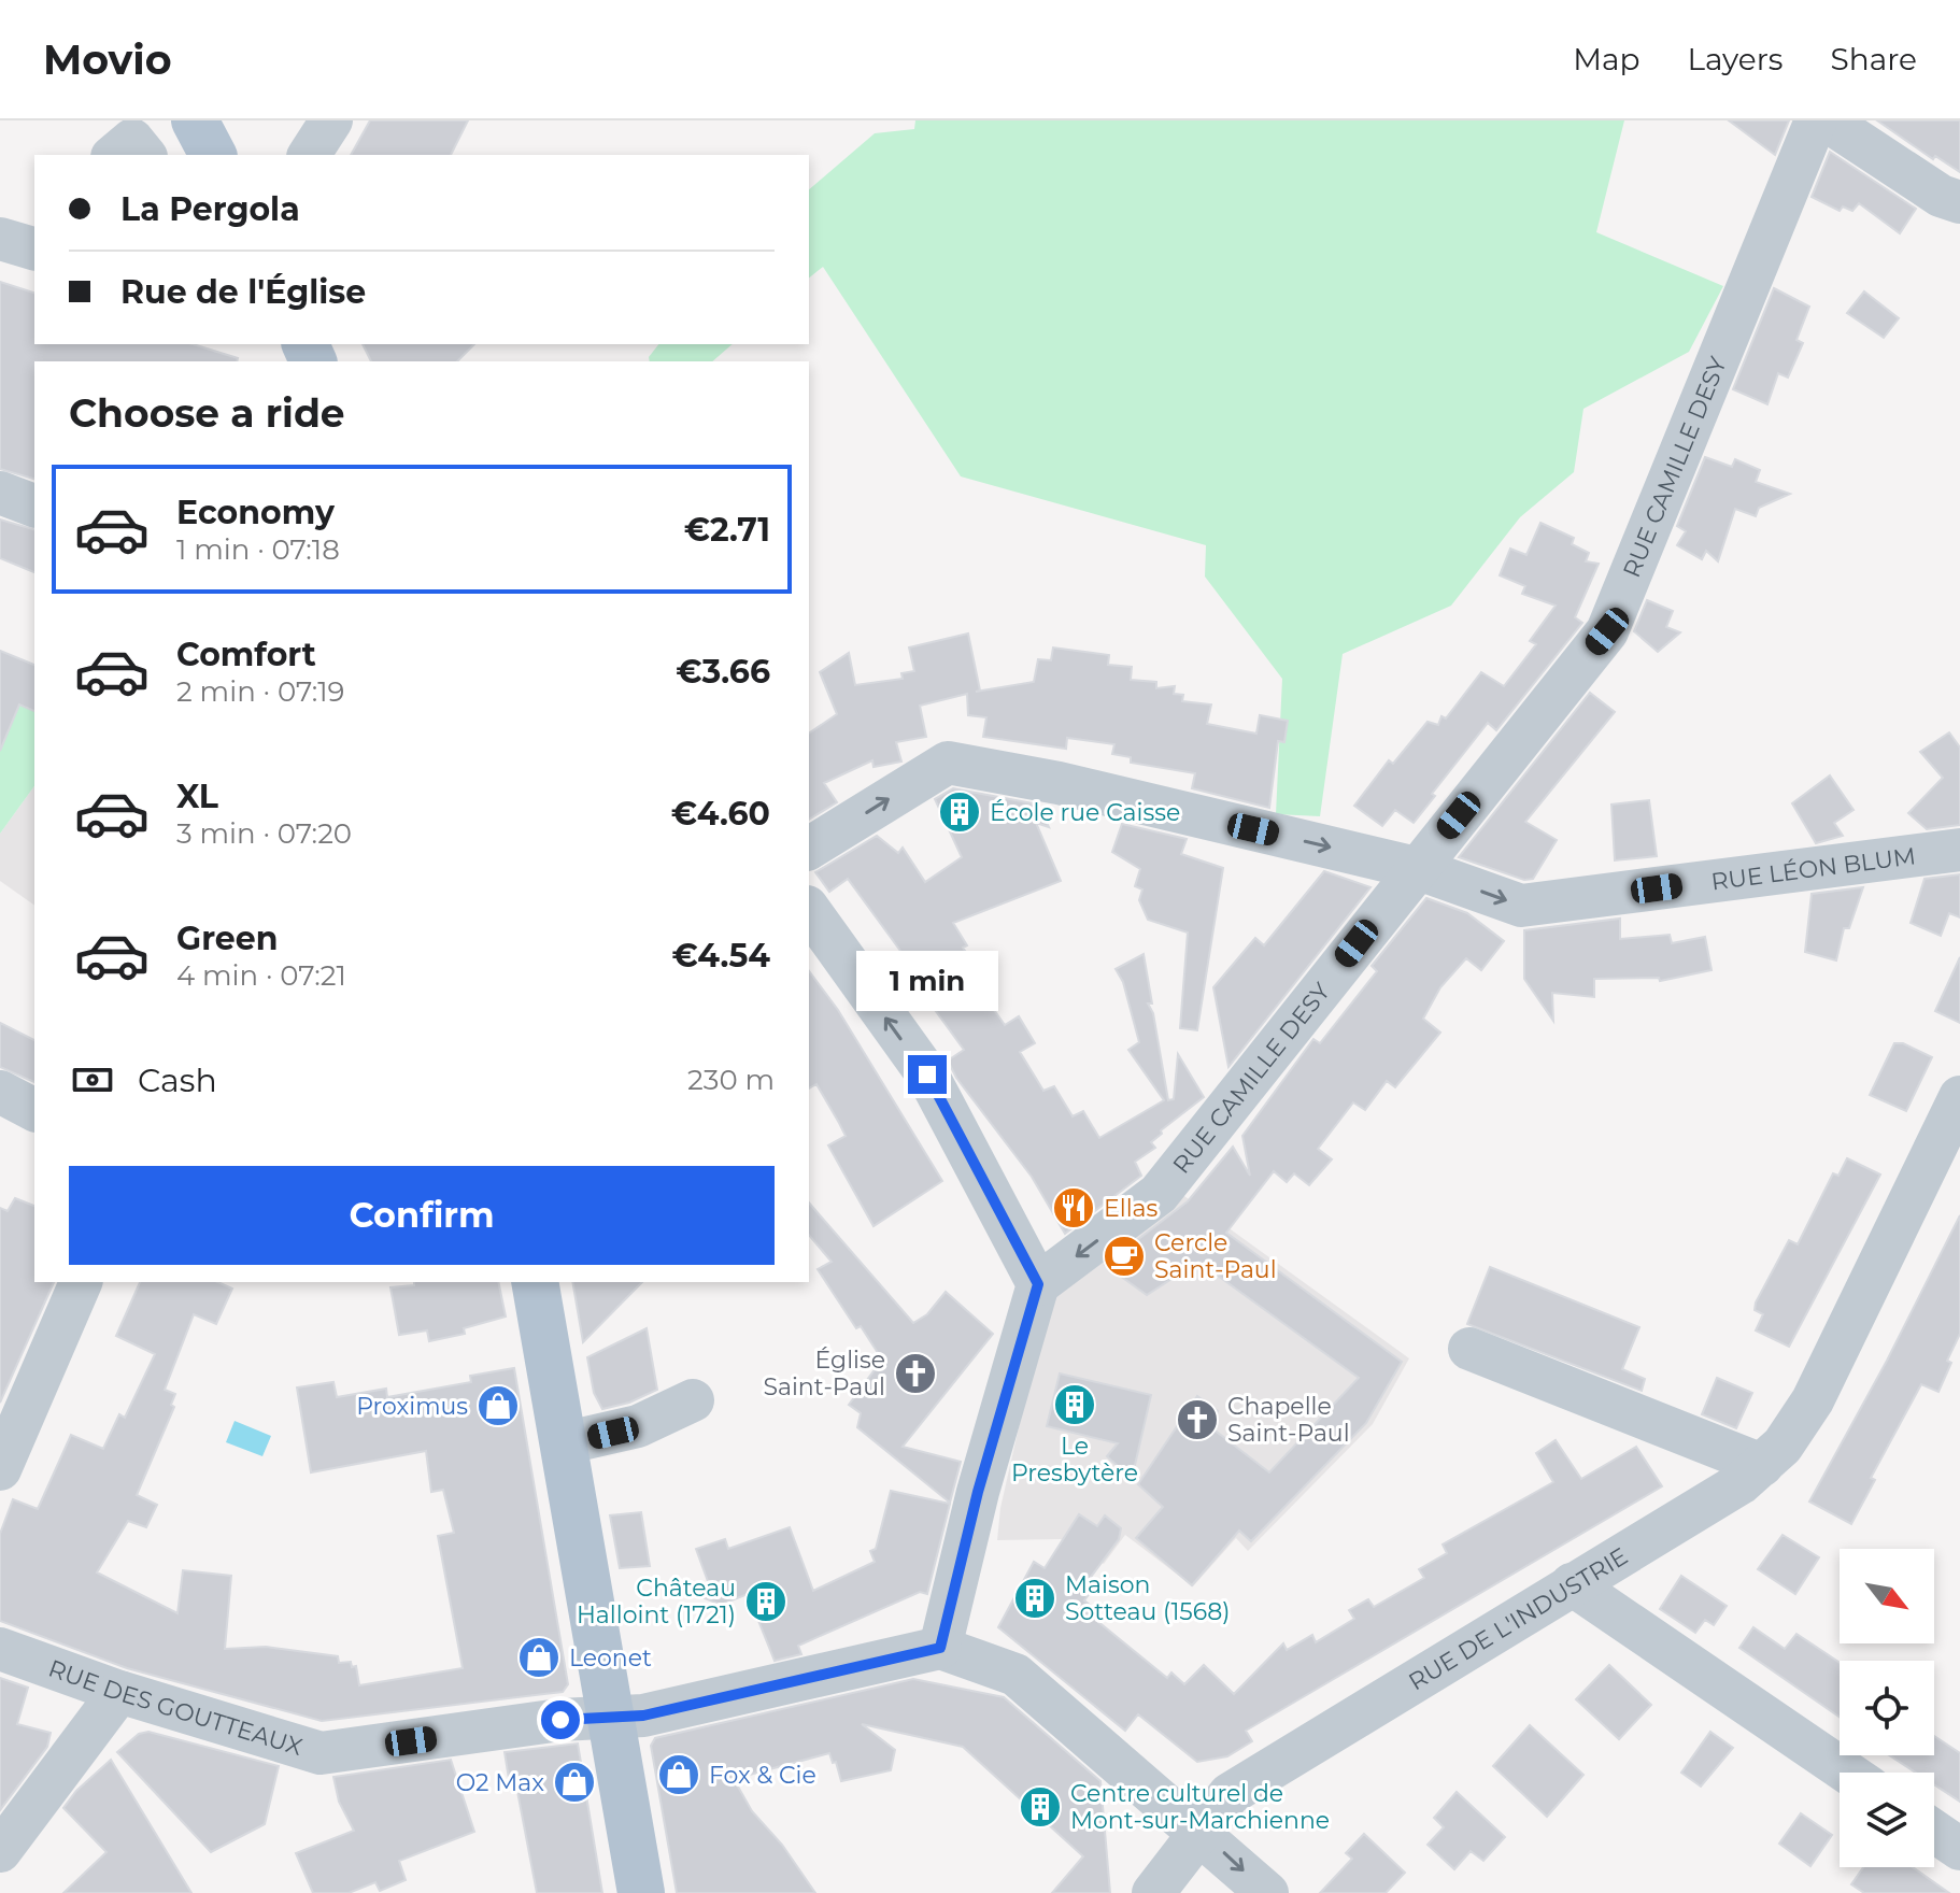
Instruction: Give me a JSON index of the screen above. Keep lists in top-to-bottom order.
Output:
{
  "streets": {
    "street": [
      "RUE CAMILLE DESY",
      "RUE LÉON BLUM",
      "RUE DE L'INDUSTRIE",
      "RUE DES GOUTTEAUX"
    ]
  },
  "crossings": [
    ["RUE CAMILLE DESY", "RUE LÉON BLUM"]
  ],
  "one_way": ["RUE CAMILLE DESY", "RUE LÉON BLUM"],
  "places": {
    "building": [
      "École rue Caisse",
      "Le Presbytère",
      "Maison Sotteau (1568)",
      "Château Halloint (1721)",
      "Centre culturel de Mont-sur-Marchienne"
    ],
    "restaurant": ["Ellas"],
    "cafe": ["Cercle Saint-Paul"],
    "church": ["Église Saint-Paul", "Chapelle Saint-Paul"],
    "shop": [
      "Proximus",
      "Leonet",
      "Fox & Cie",
      "O2 Max"
    ]
  },
  "north": "bottom right",
  "page": {
    "header": "Movio",
    "nav": ["Map", "Layers", "Share"],
    "banner": ["La Pergola", "Rue de l'Église"],
    "heading": "Choose a ride",
    "list": [
      {
        "name": "Economy",
        "note": "1 min · 07:18",
        "value": "€2.71"
      },
      {
        "name": "Comfort",
        "note": "2 min · 07:19",
        "value": "€3.66"
      },
      {
        "name": "XL",
        "note": "3 min · 07:20",
        "value": "€4.60"
      },
      {
        "name": "Green",
        "note": "4 min · 07:21",
        "value": "€4.54"
      }
    ],
    "bubble": "1 min",
    "pay": ["Cash", "230 m"],
    "buttons": "Confirm"
  }
}
